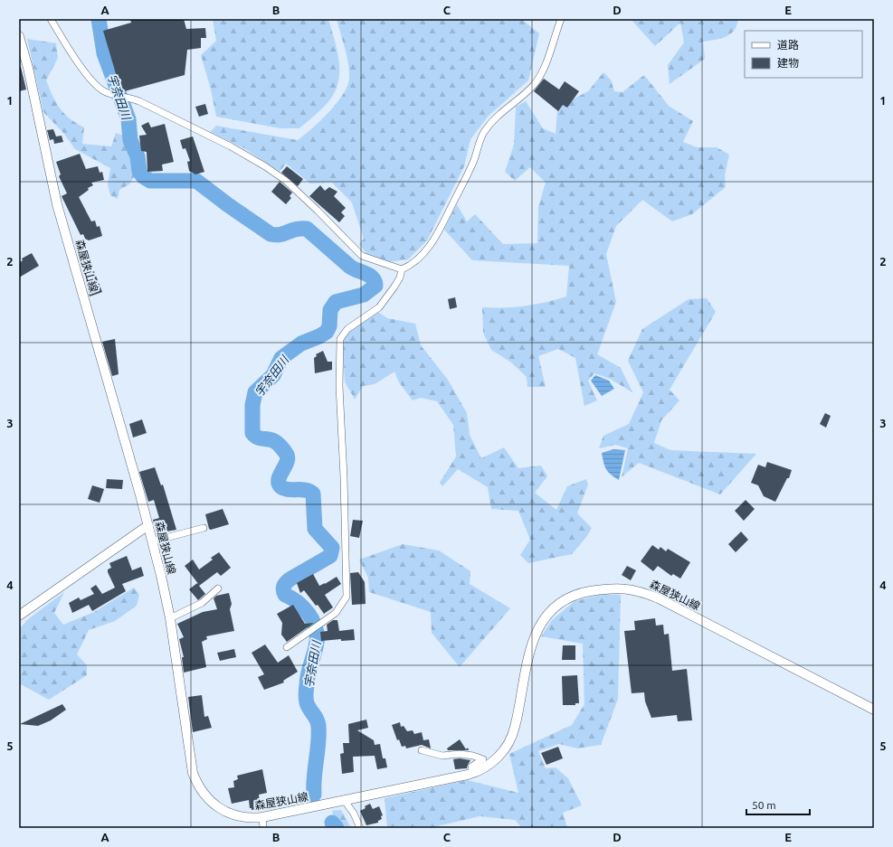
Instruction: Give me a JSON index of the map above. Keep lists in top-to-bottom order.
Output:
{
  "streets": {
    "main road": ["森屋狭山線"]
  },
  "water": ["宇奈田川"],
  "legend": ["道路", "建物"],
  "scale_bar": "50 m",
  "grid": {
    "columns": [
      "A",
      "B",
      "C",
      "D",
      "E"
    ],
    "rows": [
      "1",
      "2",
      "3",
      "4",
      "5"
    ]
  }
}
